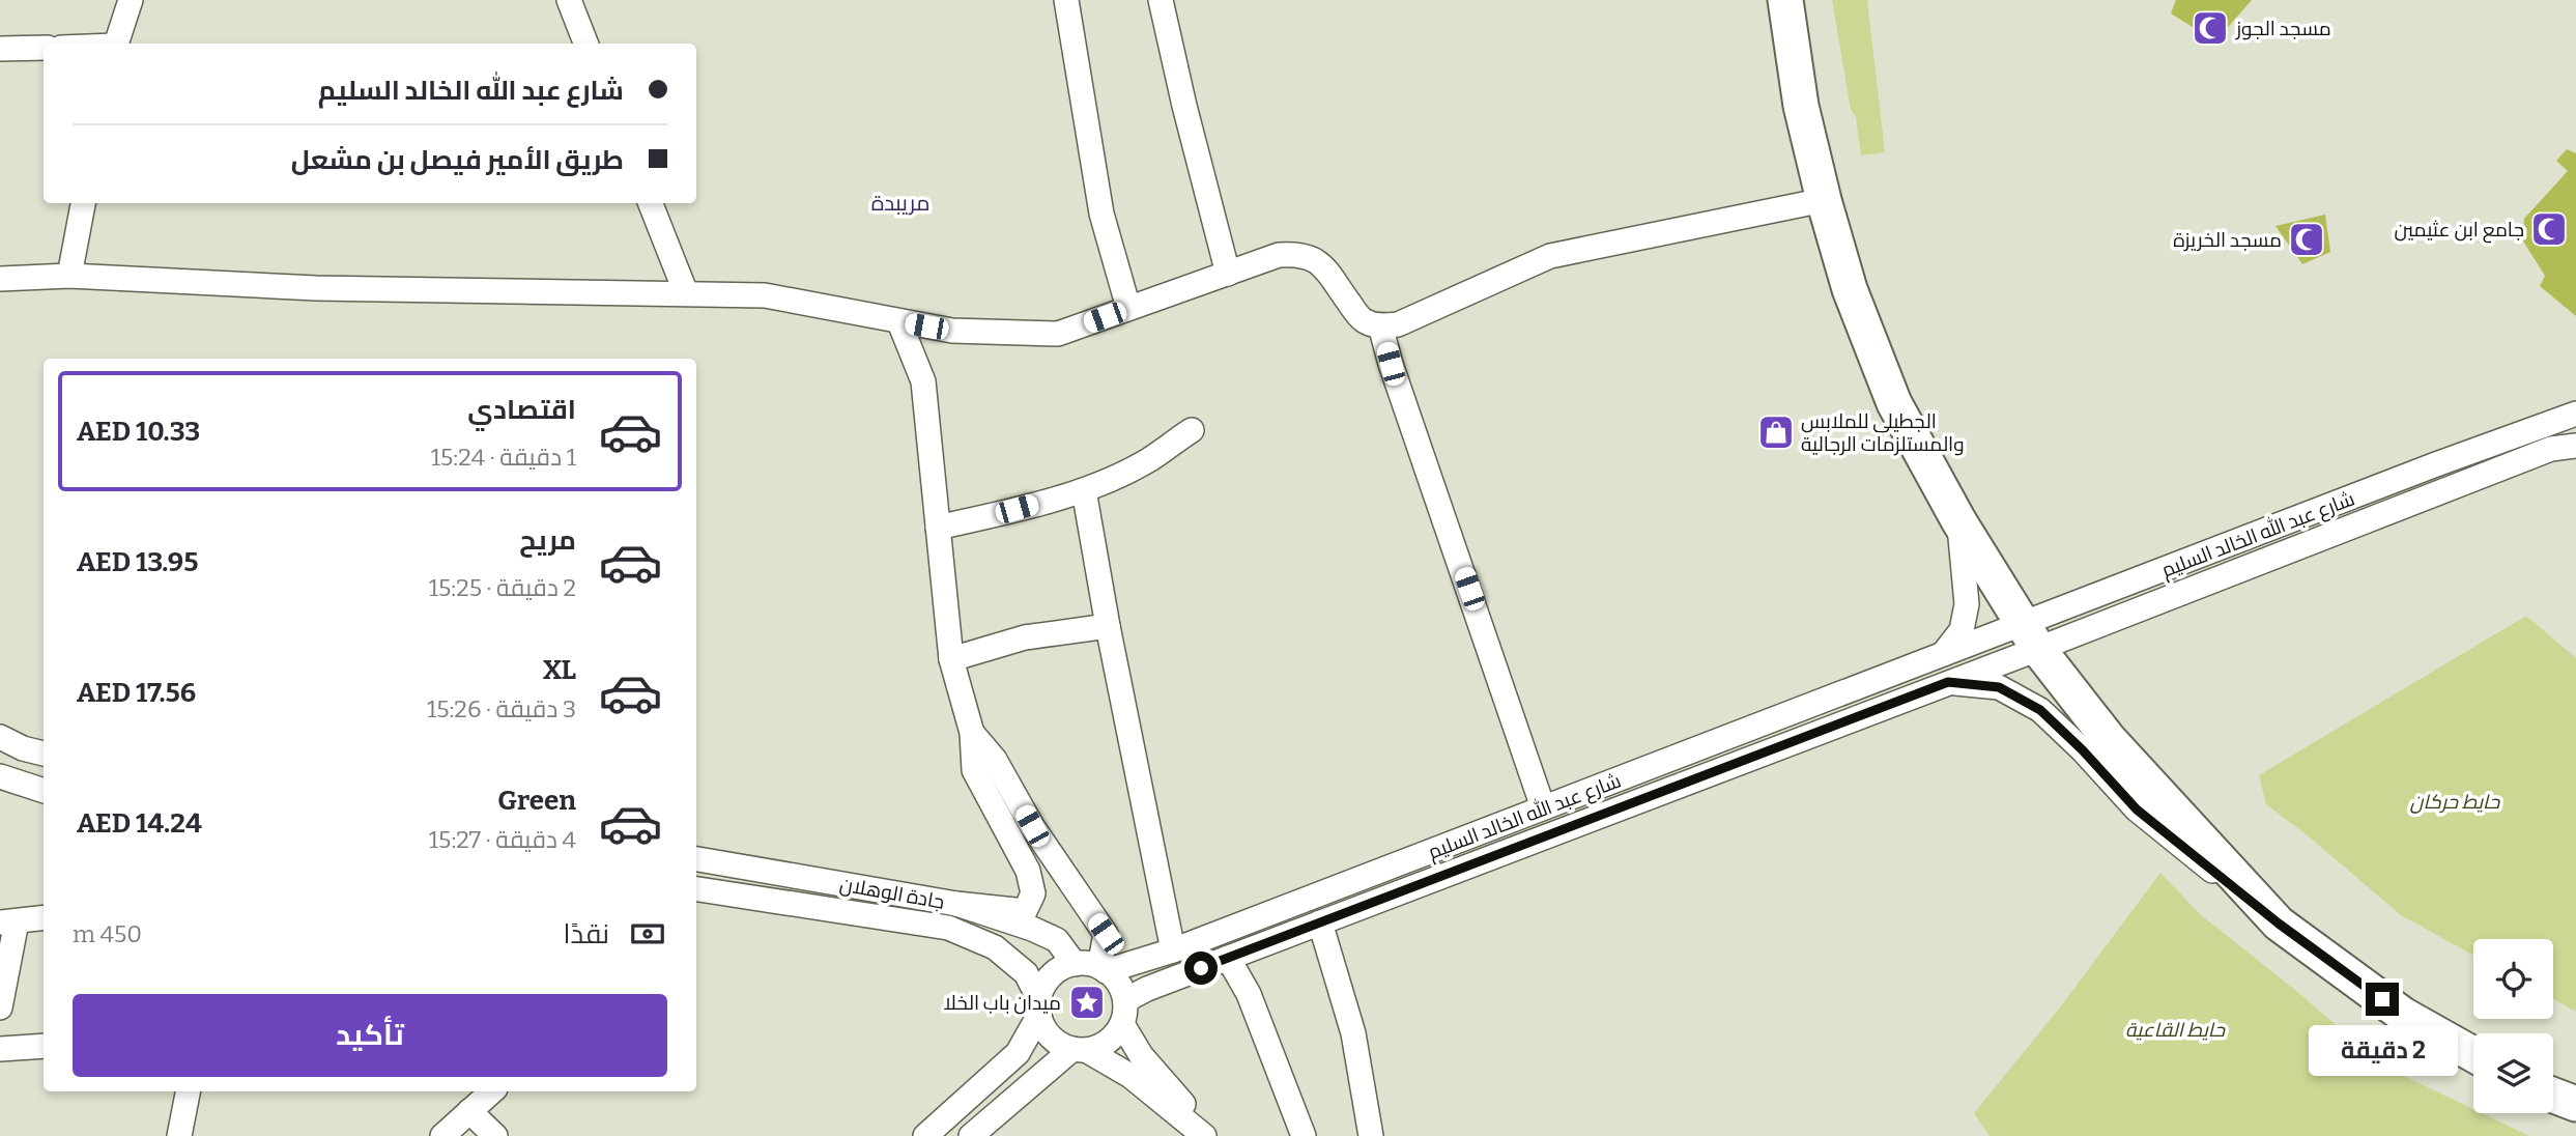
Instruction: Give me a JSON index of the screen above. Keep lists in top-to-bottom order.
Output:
{
  "streets": {
    "street": ["شارع عبد الله الخالد السليم", "جادة الوهلان"]
  },
  "crossings": [
    ["شارع عبد الله الخالد السليم", "جادة الوهلان"]
  ],
  "districts": ["مريبدة"],
  "parks": ["حايط حركان", "حايط القاعية"],
  "places": {
    "mosque": ["مسجد الجوز", "جامع ابن عثيمين", "مسجد الخريزة"],
    "shop": ["الجطيلي للملابس والمستلزمات الرجالية"],
    "place": ["ميدان باب الخلا"]
  },
  "page": {
    "banner": ["شارع عبد الله الخالد السليم", "طريق الأمير فيصل بن مشعل"],
    "list": [
      {
        "name": "اقتصادي",
        "note": "1 دقيقة · 15:24",
        "value": "AED 10.33"
      },
      {
        "name": "مريح",
        "note": "2 دقيقة · 15:25",
        "value": "AED 13.95"
      },
      {
        "name": "XL",
        "note": "3 دقيقة · 15:26",
        "value": "AED 17.56"
      },
      {
        "name": "Green",
        "note": "4 دقيقة · 15:27",
        "value": "AED 14.24"
      }
    ],
    "pay": ["نقدًا", "450 m"],
    "buttons": "تأكيد",
    "bubble": "2 دقيقة"
  }
}
